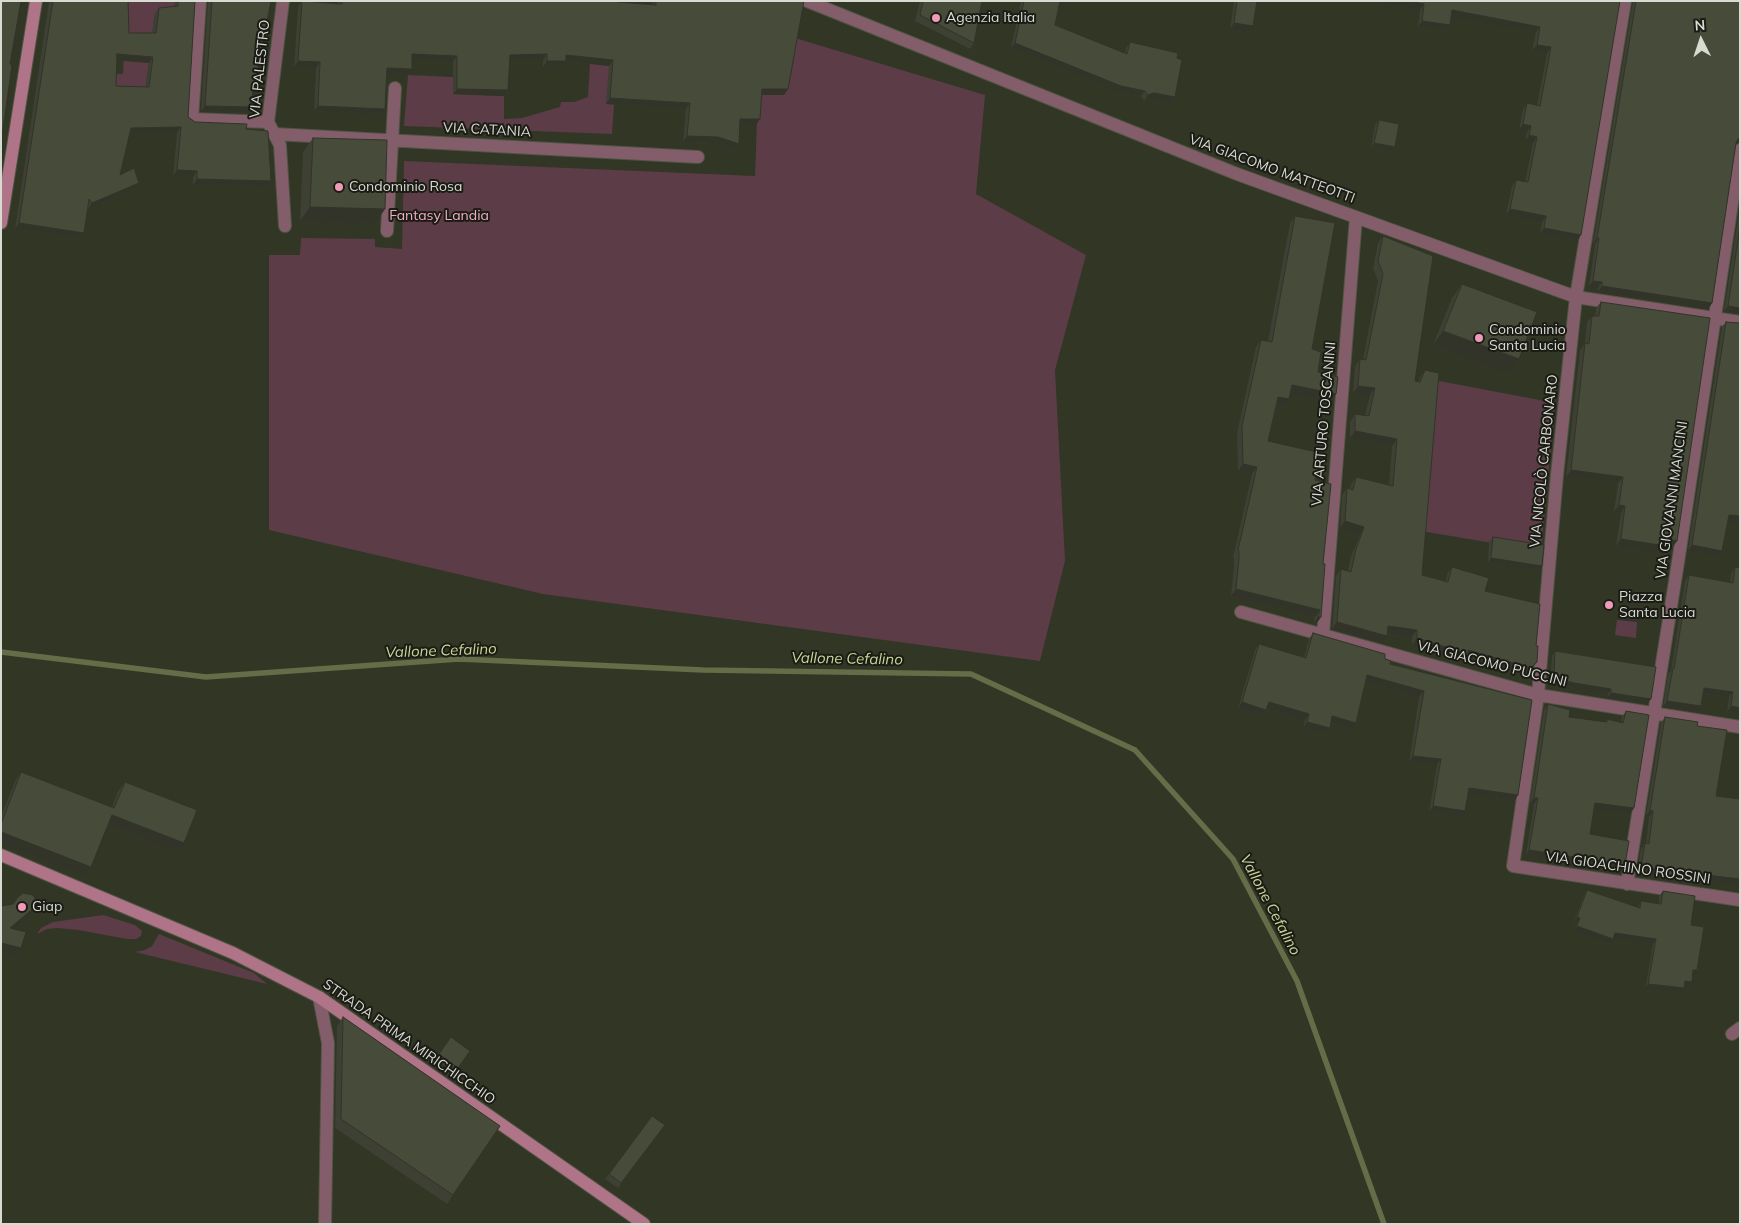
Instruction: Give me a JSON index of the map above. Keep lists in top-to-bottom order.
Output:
{
  "streets": {
    "main road": ["STRADA PRIMA MIRICHICCHIO"],
    "street": [
      "VIA PALESTRO",
      "VIA CATANIA",
      "VIA GIACOMO MATTEOTTI",
      "VIA ARTURO TOSCANINI",
      "VIA NICOLÒ CARBONARO",
      "VIA GIOVANNI MANCINI",
      "VIA GIACOMO PUCCINI",
      "VIA GIOACHINO ROSSINI"
    ]
  },
  "crossings": [
    ["VIA PALESTRO", "VIA CATANIA"],
    ["VIA GIACOMO MATTEOTTI", "VIA ARTURO TOSCANINI"],
    ["VIA GIACOMO MATTEOTTI", "VIA NICOLÒ CARBONARO"],
    ["VIA GIACOMO MATTEOTTI", "VIA GIOVANNI MANCINI"],
    ["VIA ARTURO TOSCANINI", "VIA GIACOMO PUCCINI"],
    ["VIA NICOLÒ CARBONARO", "VIA GIACOMO PUCCINI"],
    ["VIA NICOLÒ CARBONARO", "VIA GIOACHINO ROSSINI"],
    ["VIA GIOVANNI MANCINI", "VIA GIACOMO PUCCINI"],
    ["VIA GIOVANNI MANCINI", "VIA GIOACHINO ROSSINI"]
  ],
  "water": ["Vallone Cefalino"],
  "parks": ["Fantasy Landia"],
  "places": [
    "Agenzia Italia",
    "Condominio Rosa",
    "Condominio Santa Lucia",
    "Piazza Santa Lucia",
    "Giap"
  ],
  "north": "top"
}
